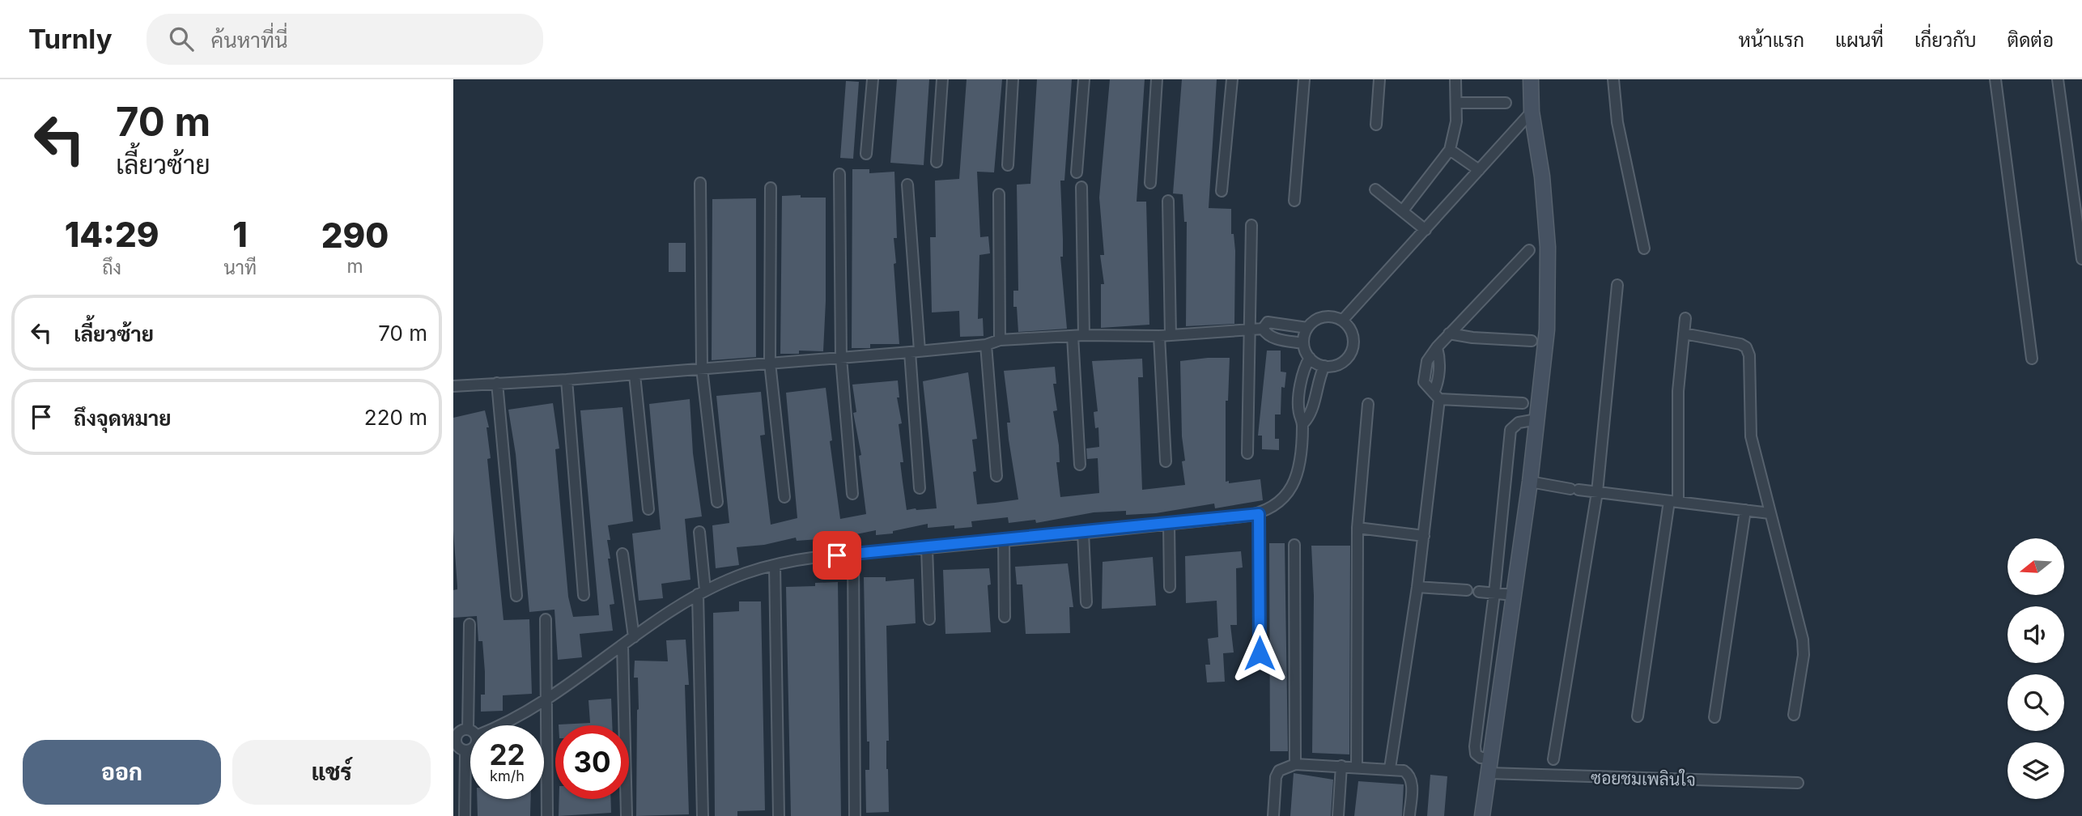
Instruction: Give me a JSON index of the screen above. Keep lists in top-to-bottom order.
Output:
{
  "streets": {
    "street": ["ซอยชมเพลินใจ"]
  },
  "north": "left",
  "page": {
    "header": "Turnly",
    "search": "ค้นหาที่นี่",
    "nav": [
      "หน้าแรก",
      "แผนที่",
      "เกี่ยวกับ",
      "ติดต่อ"
    ],
    "turn": ["70 m", "เลี้ยวซ้าย"],
    "eta": [
      "14:29",
      "ถึง",
      "1",
      "นาที",
      "290",
      "m"
    ],
    "list": [
      {
        "name": "เลี้ยวซ้าย",
        "value": "70 m"
      },
      {
        "name": "ถึงจุดหมาย",
        "value": "220 m"
      }
    ],
    "speed": "22 km/h",
    "limit": "30",
    "buttons": ["ออก", "แชร์"]
  }
}
